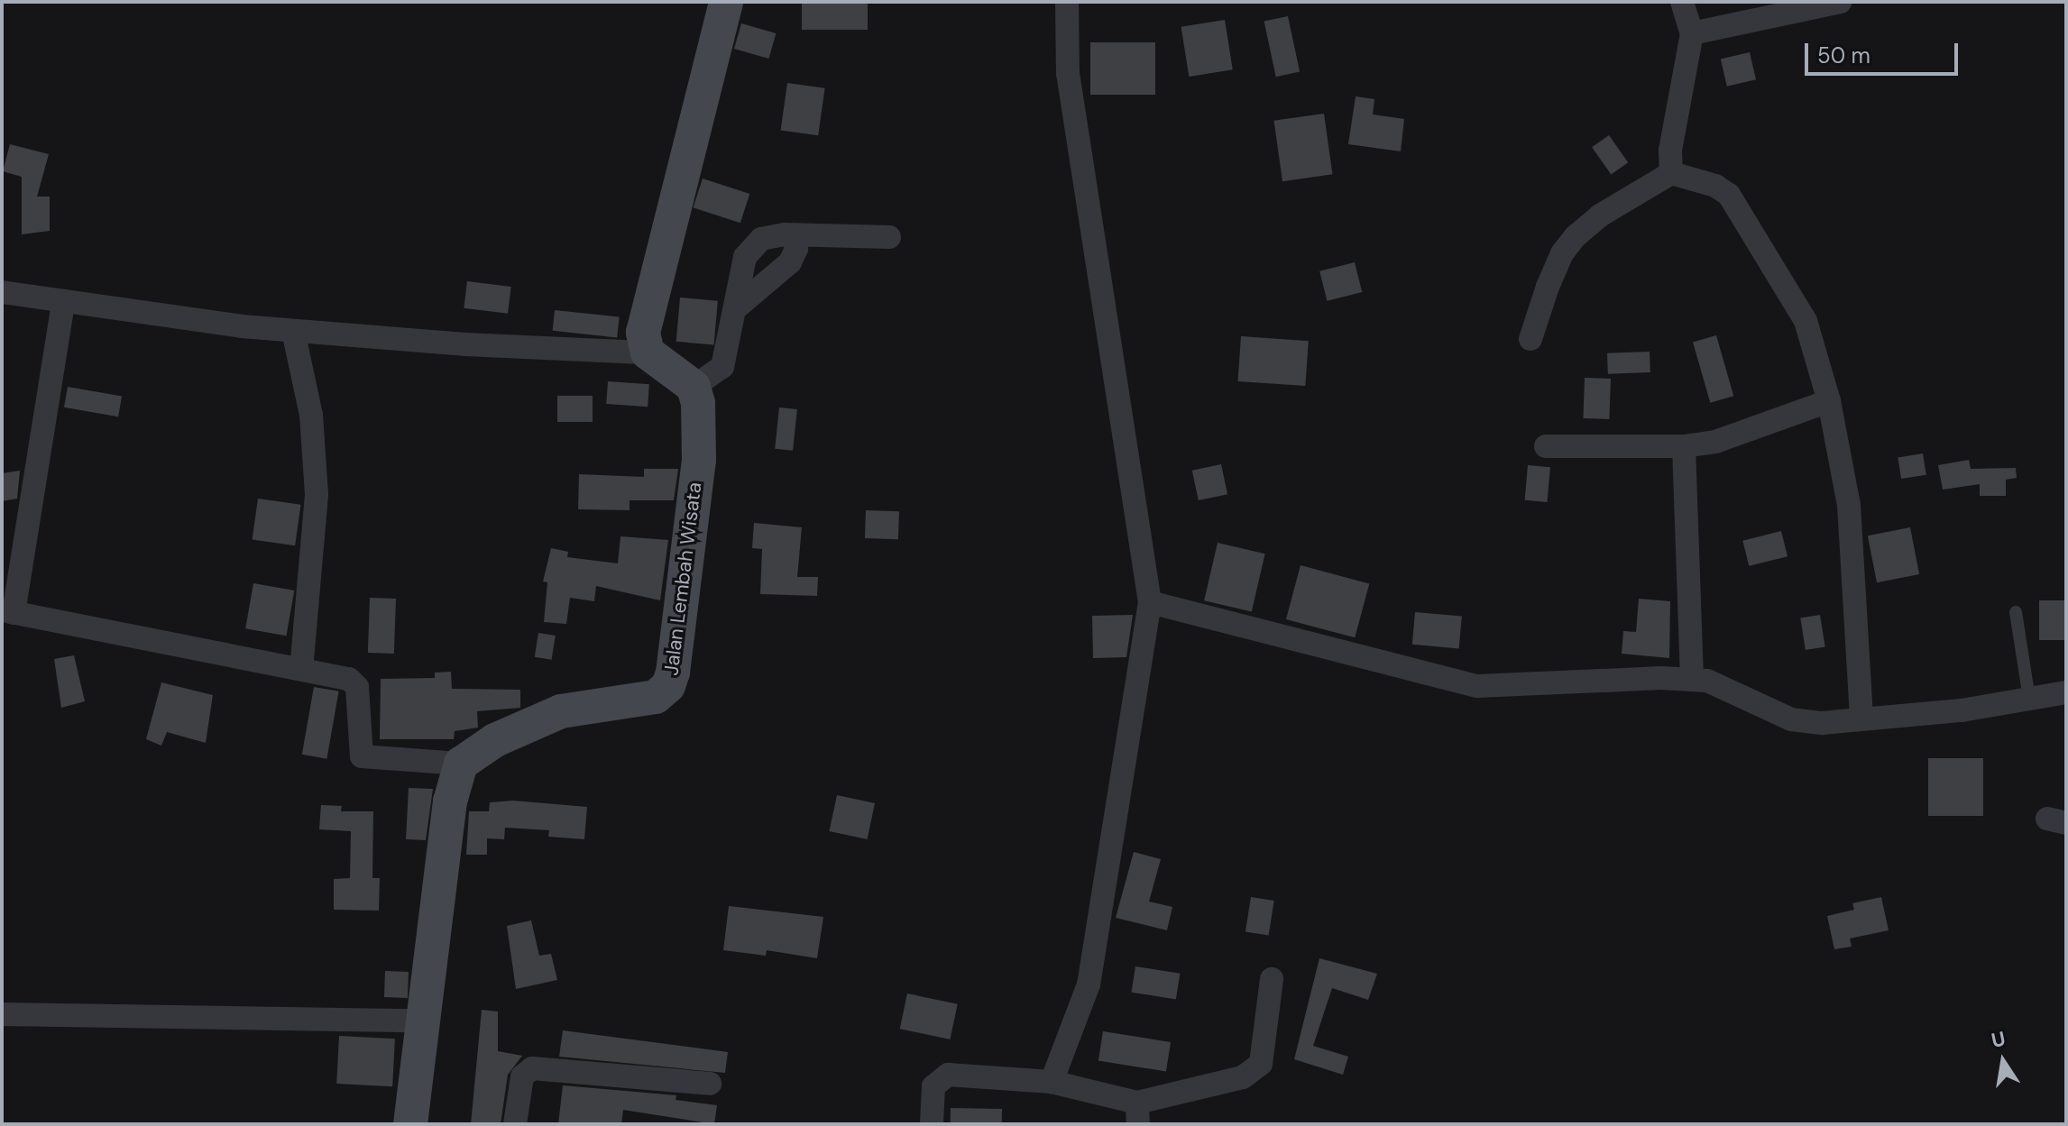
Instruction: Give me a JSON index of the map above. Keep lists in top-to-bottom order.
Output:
{
  "streets": {
    "street": ["Jalan Lembah Wisata"]
  },
  "scale_bar": "50 m",
  "north": "top"
}
